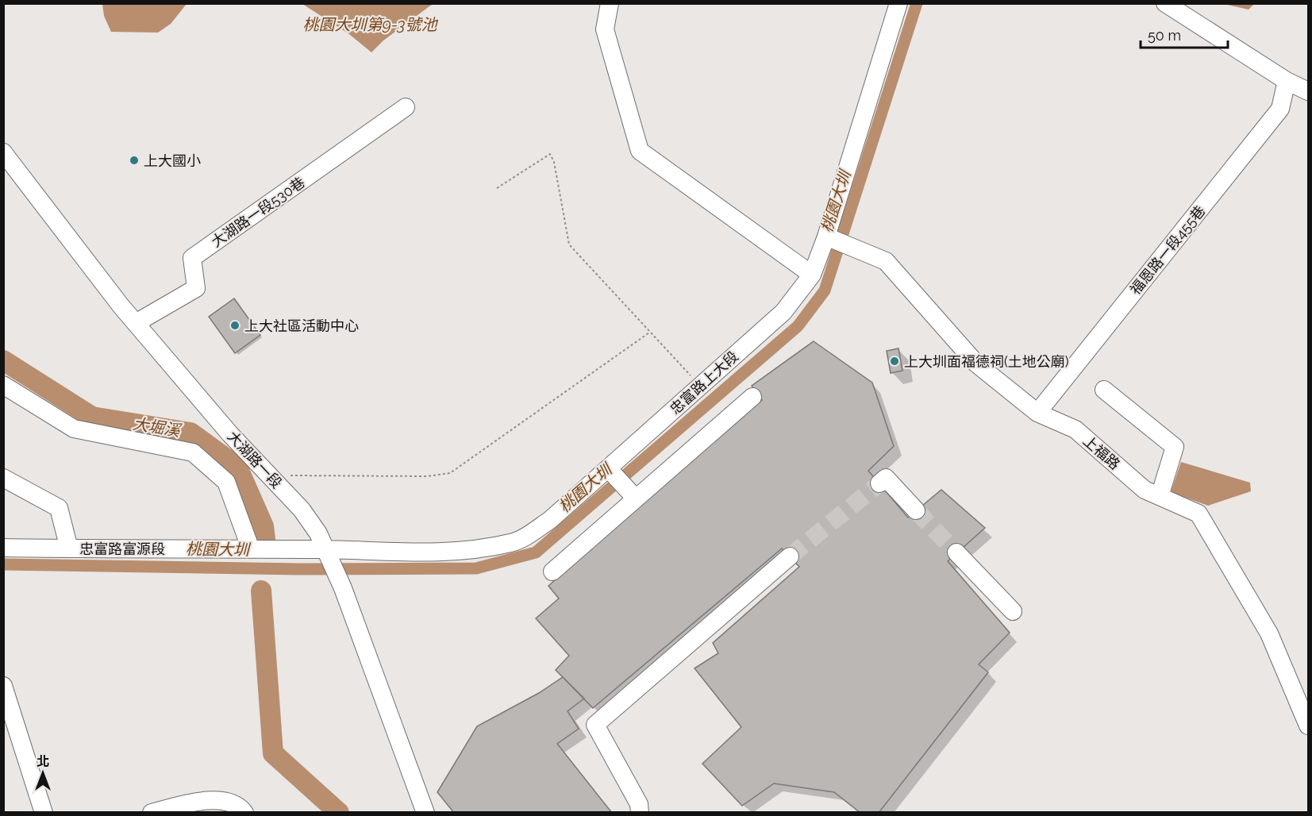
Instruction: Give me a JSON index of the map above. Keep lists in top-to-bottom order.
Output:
{
  "streets": {
    "street": [
      "大湖路一段530巷",
      "福恩路一段455巷",
      "忠富路上大段",
      "上福路",
      "大湖路一段",
      "忠富路富源段"
    ]
  },
  "crossings": [
    ["大湖路一段530巷", "大湖路一段"],
    ["福恩路一段455巷", "上福路"],
    ["忠富路上大段", "上福路"],
    ["忠富路上大段", "大湖路一段"],
    ["忠富路上大段", "忠富路富源段"],
    ["大湖路一段", "忠富路富源段"]
  ],
  "water": ["桃園大圳第9-3號池", "桃園大圳", "大堀溪"],
  "places": ["上大國小", "上大社區活動中心", "上大圳面福德祠(土地公廟)"],
  "scale_bar": "50 m",
  "north": "top"
}
